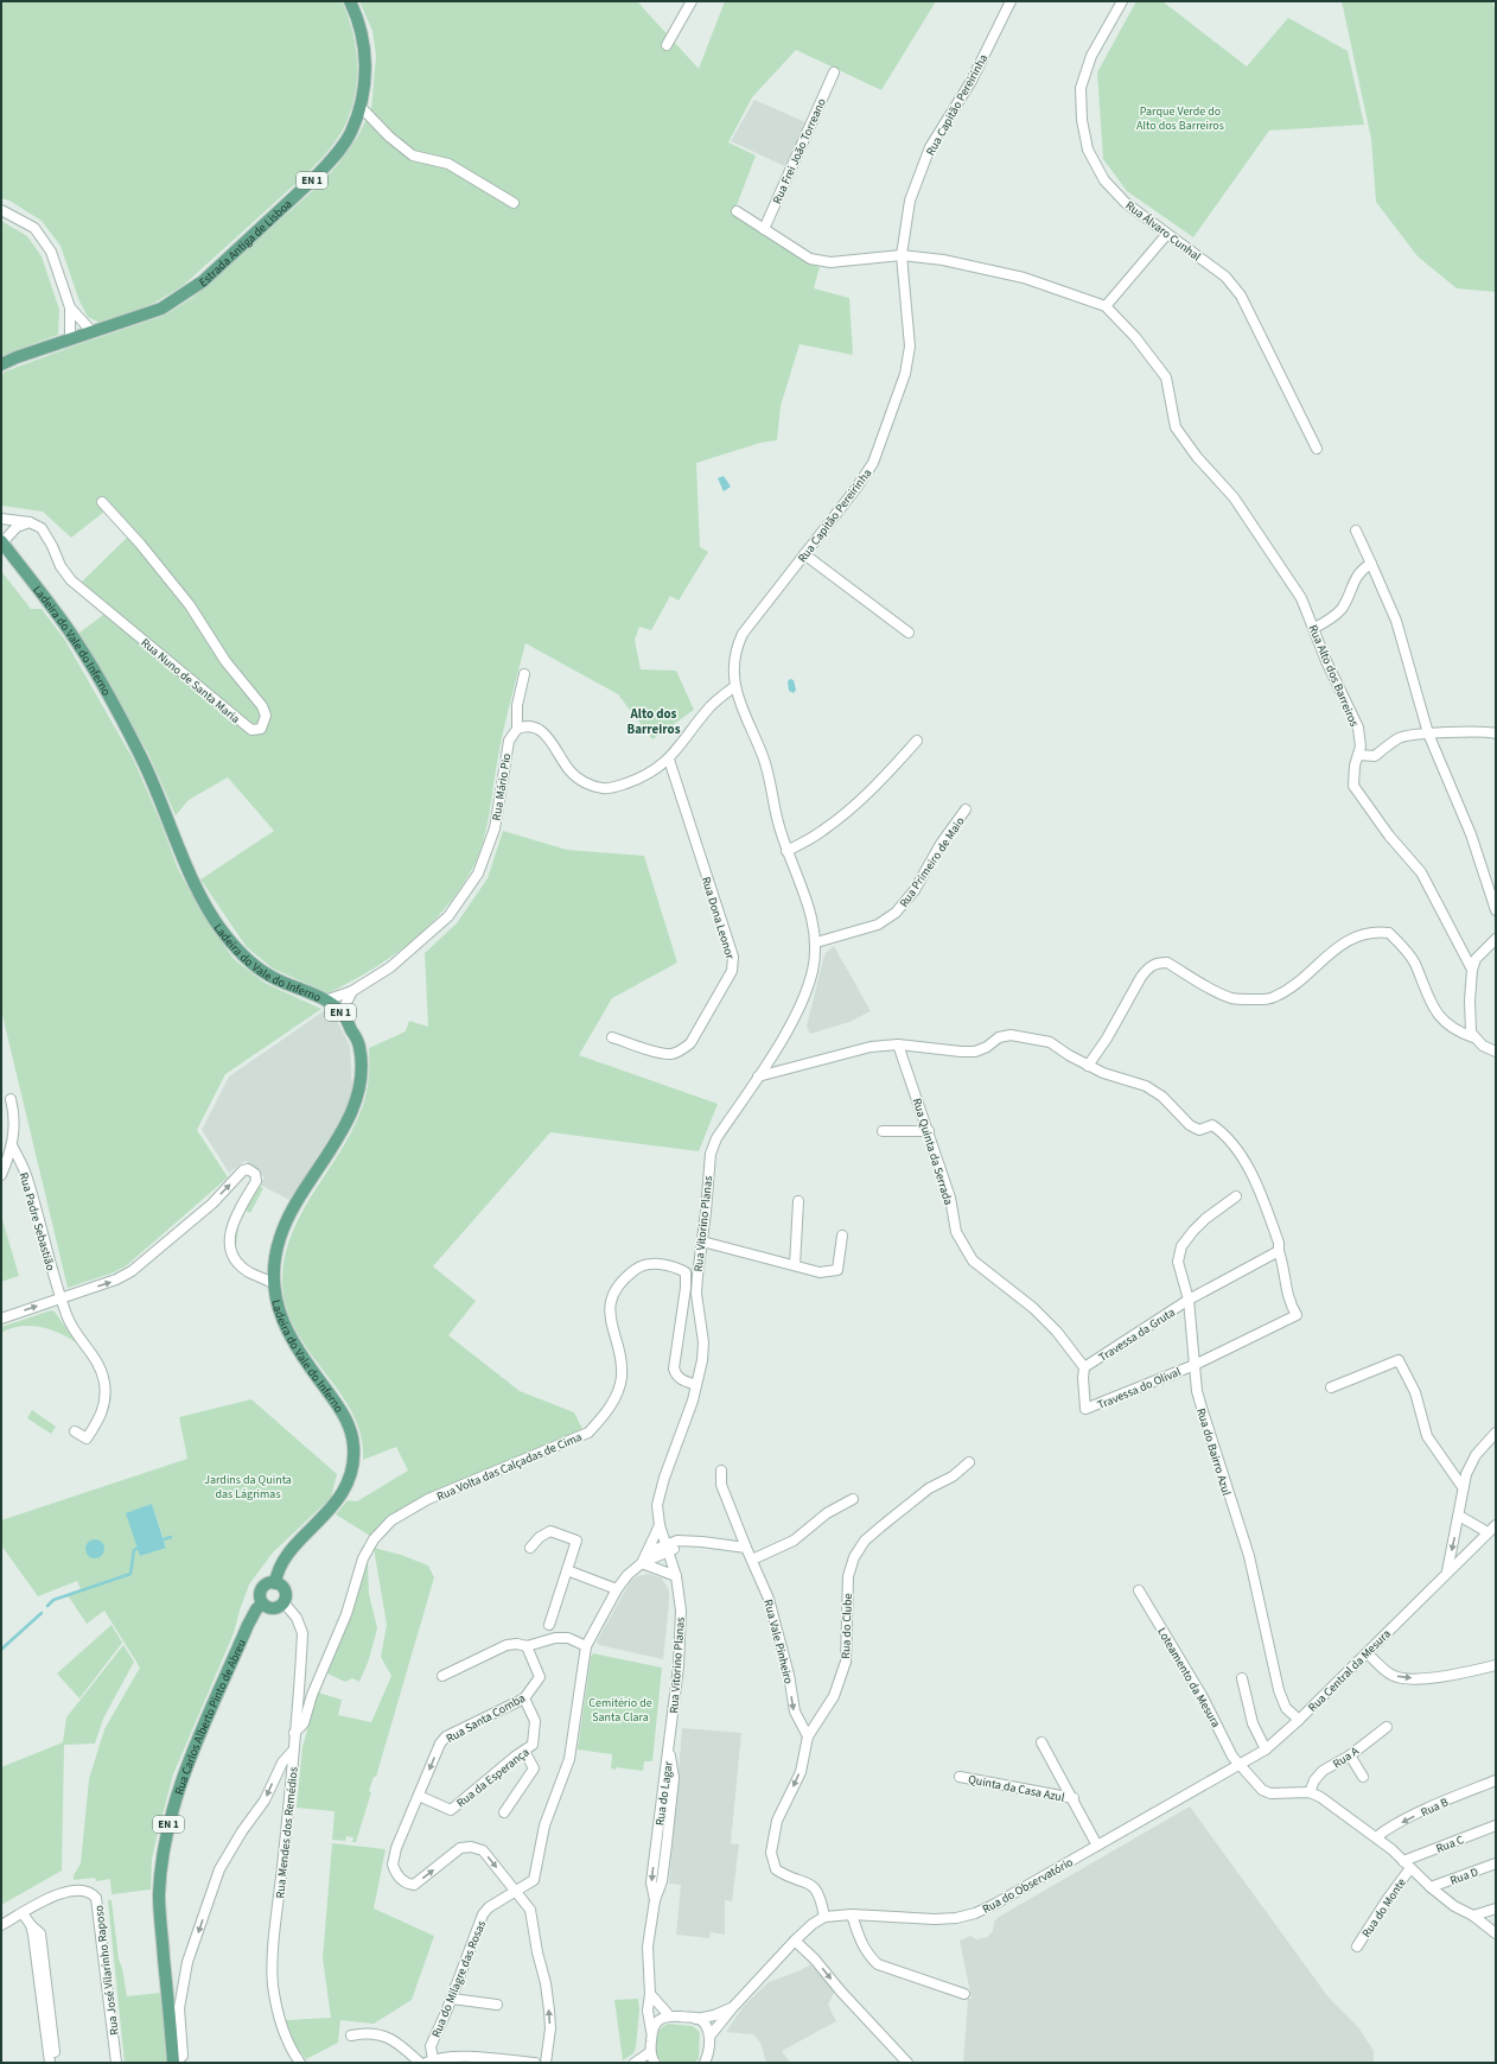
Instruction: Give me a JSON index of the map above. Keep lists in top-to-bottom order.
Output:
{
  "streets": {
    "main road": [
      "EN 1",
      "Estrada Antiga de Lisboa",
      "Ladeira do Vale do Inferno",
      "Rua Carlos Alberto Pinto de Abreu"
    ],
    "street": [
      "Rua Capitão Pereirinha",
      "Rua Frei João Torreano",
      "Rua Álvaro Cunhal",
      "Rua Alto dos Barreiros",
      "Rua Nuno de Santa Maria",
      "Rua Mário Pio",
      "Rua Primeiro de Maio",
      "Rua Dona Leonor",
      "Rua Quinta da Serrada",
      "Rua Padre Sebastião",
      "Rua Vitorino Planas",
      "Travessa da Gruta",
      "Travessa do Olival",
      "Rua do Bairro Azul",
      "Rua Volta das Calçadas de Cima",
      "Rua do Clube",
      "Rua Vale Pinheiro",
      "Rua Central da Mesura",
      "Loteamento da Mesura",
      "Rua Santa Comba",
      "Rua A",
      "Rua da Esperança",
      "Quinta da Casa Azul",
      "Rua do Lagar",
      "Rua B",
      "Rua Mendes dos Remédios",
      "Rua C",
      "Rua D",
      "Rua do Observatório",
      "Rua do Monte",
      "Rua José Vilarinho Raposo",
      "Rua do Milagre das Rosas"
    ]
  },
  "crossings": [
    ["Rua Capitão Pereirinha", "Rua Primeiro de Maio"],
    ["Rua Capitão Pereirinha", "Rua Vitorino Planas"],
    ["EN 1", "Estrada Antiga de Lisboa"],
    ["EN 1", "Ladeira do Vale do Inferno"],
    ["EN 1", "Rua Carlos Alberto Pinto de Abreu"],
    ["EN 1", "Rua Mendes dos Remédios"],
    ["Ladeira do Vale do Inferno", "Rua Mário Pio"],
    ["Ladeira do Vale do Inferno", "Rua Carlos Alberto Pinto de Abreu"],
    ["Ladeira do Vale do Inferno", "Rua Mendes dos Remédios"],
    ["Rua Primeiro de Maio", "Rua Vitorino Planas"],
    ["Rua Quinta da Serrada", "Travessa da Gruta"],
    ["Rua Quinta da Serrada", "Travessa do Olival"],
    ["Rua Vitorino Planas", "Rua Volta das Calçadas de Cima"],
    ["Rua Vitorino Planas", "Rua do Lagar"],
    ["Rua Vitorino Planas", "Rua do Milagre das Rosas"],
    ["Travessa da Gruta", "Travessa do Olival"],
    ["Travessa da Gruta", "Rua do Bairro Azul"],
    ["Travessa do Olival", "Rua do Bairro Azul"],
    ["Rua do Bairro Azul", "Rua Central da Mesura"],
    ["Rua Volta das Calçadas de Cima", "Rua Mendes dos Remédios"],
    ["Rua do Clube", "Rua Vale Pinheiro"],
    ["Rua do Clube", "Rua do Observatório"],
    ["Rua Central da Mesura", "Loteamento da Mesura"],
    ["Rua Central da Mesura", "Rua do Observatório"],
    ["Loteamento da Mesura", "Rua A"],
    ["Rua Carlos Alberto Pinto de Abreu", "Rua Mendes dos Remédios"],
    ["Rua Santa Comba", "Rua da Esperança"],
    ["Rua Santa Comba", "Rua do Milagre das Rosas"],
    ["Quinta da Casa Azul", "Rua do Observatório"],
    ["Rua C", "Rua do Monte"]
  ],
  "one_way": ["Rua Vale Pinheiro", "Rua B"],
  "districts": ["Alto dos Barreiros"],
  "parks": ["Parque Verde do Alto dos Barreiros", "Jardins da Quinta das Lágrimas", "Cemitério de Santa Clara"]
}
